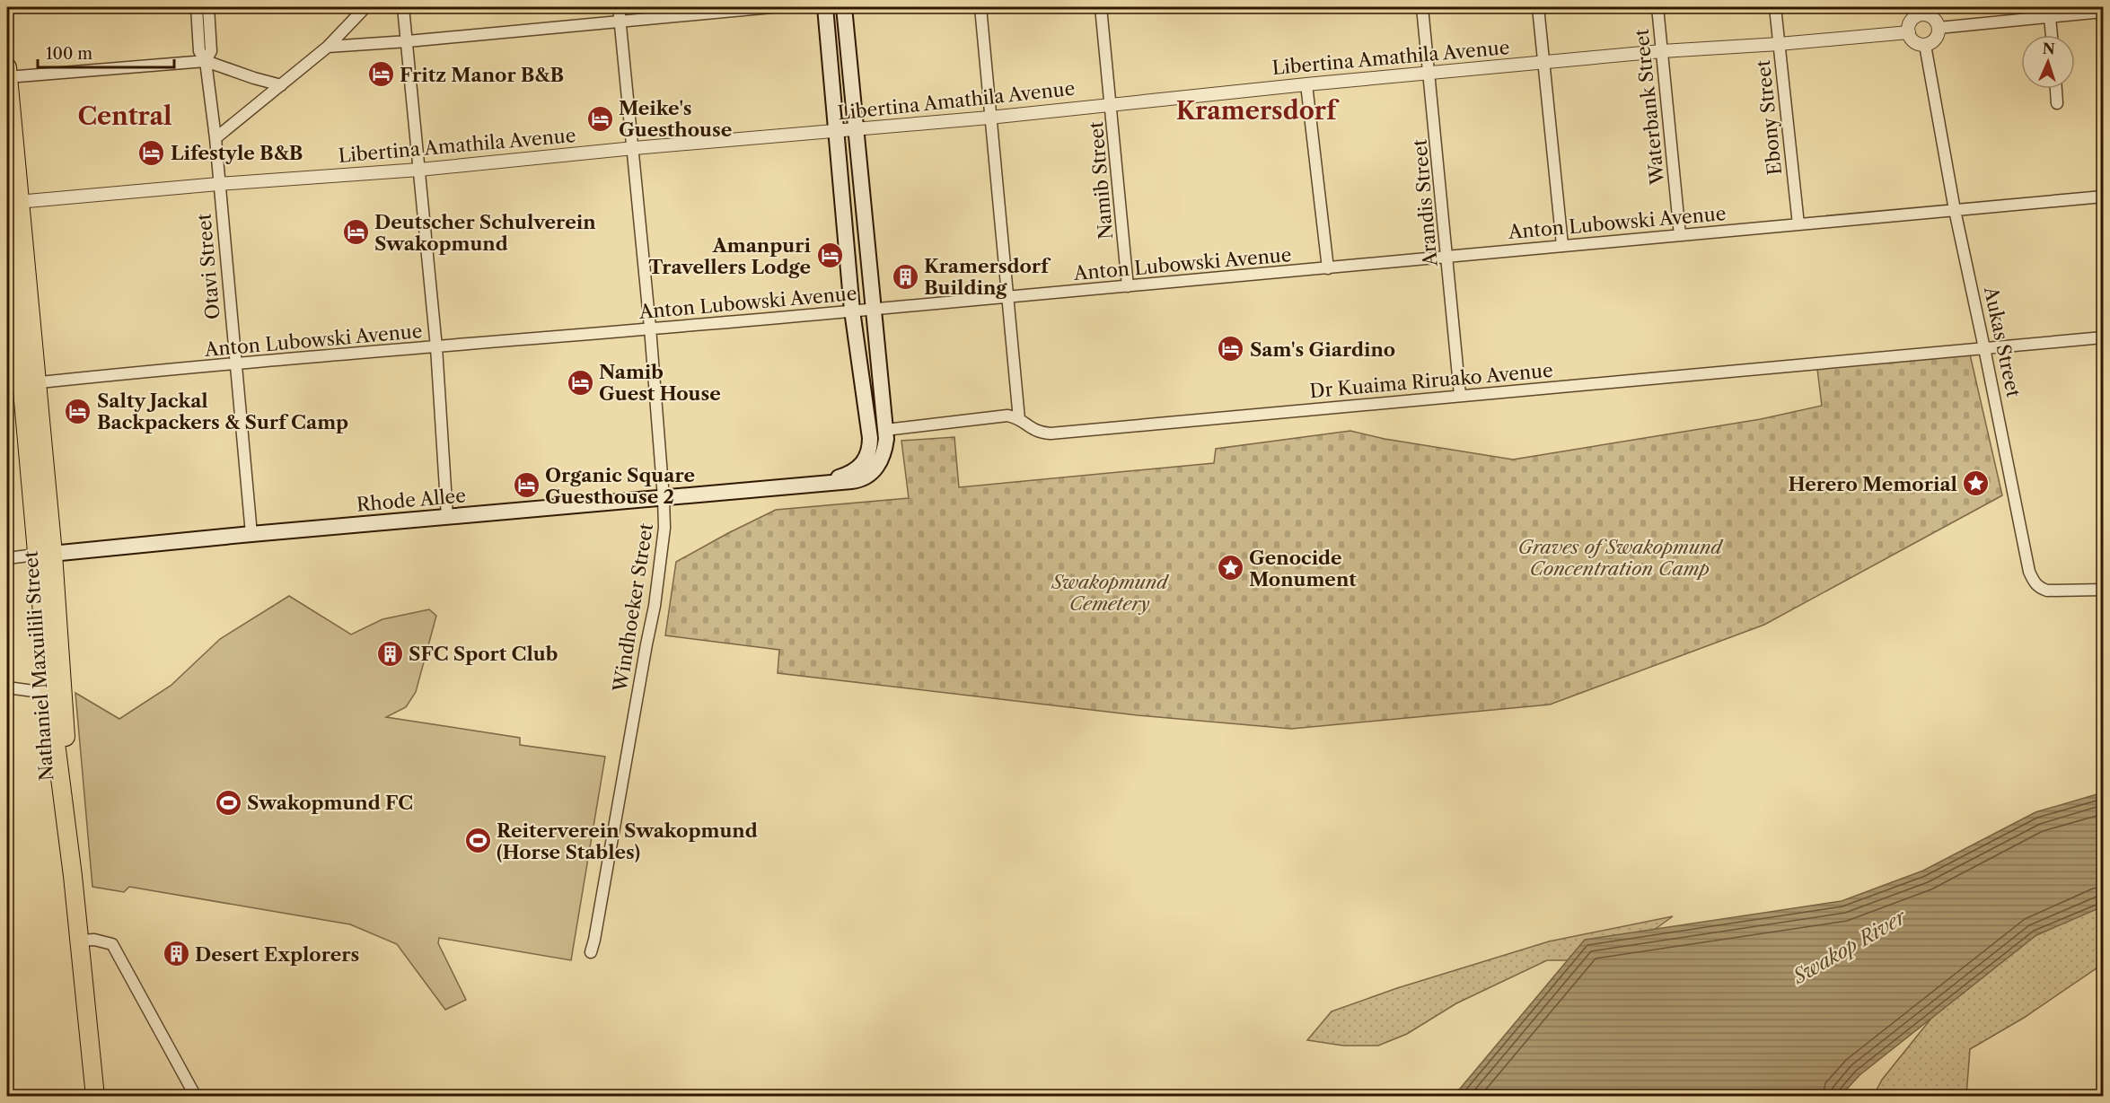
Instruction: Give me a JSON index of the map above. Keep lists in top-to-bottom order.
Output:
{
  "streets": {
    "highway": ["Nathaniel Maxuilili Street"],
    "main road": ["Rhode Allee"],
    "street": [
      "Libertina Amathila Avenue",
      "Waterbank Street",
      "Ebony Street",
      "Namib Street",
      "Arandis Street",
      "Anton Lubowski Avenue",
      "Otavi Street",
      "Aukas Street",
      "Dr Kuaima Riruako Avenue",
      "Windhoeker Street"
    ]
  },
  "crossings": [
    ["Libertina Amathila Avenue", "Waterbank Street"],
    ["Libertina Amathila Avenue", "Ebony Street"],
    ["Libertina Amathila Avenue", "Namib Street"],
    ["Libertina Amathila Avenue", "Arandis Street"],
    ["Libertina Amathila Avenue", "Otavi Street"],
    ["Libertina Amathila Avenue", "Aukas Street"],
    ["Libertina Amathila Avenue", "Windhoeker Street"],
    ["Libertina Amathila Avenue", "Nathaniel Maxuilili Street"],
    ["Waterbank Street", "Anton Lubowski Avenue"],
    ["Ebony Street", "Anton Lubowski Avenue"],
    ["Namib Street", "Anton Lubowski Avenue"],
    ["Arandis Street", "Anton Lubowski Avenue"],
    ["Arandis Street", "Dr Kuaima Riruako Avenue"],
    ["Anton Lubowski Avenue", "Otavi Street"],
    ["Anton Lubowski Avenue", "Aukas Street"],
    ["Anton Lubowski Avenue", "Windhoeker Street"],
    ["Anton Lubowski Avenue", "Nathaniel Maxuilili Street"],
    ["Otavi Street", "Rhode Allee"],
    ["Aukas Street", "Dr Kuaima Riruako Avenue"],
    ["Rhode Allee", "Windhoeker Street"],
    ["Rhode Allee", "Nathaniel Maxuilili Street"]
  ],
  "districts": ["Kramersdorf", "Central"],
  "water": ["Swakop River"],
  "parks": ["Graves of Swakopmund Concentration Camp", "Swakopmund Cemetery"],
  "places": {
    "hotel": [
      "Fritz Manor B&B",
      "Meike's Guesthouse",
      "Lifestyle B&B",
      "Deutscher Schulverein Swakopmund",
      "Amanpuri Travellers Lodge",
      "Sam's Giardino",
      "Namib Guest House",
      "Salty Jackal Backpackers & Surf Camp",
      "Organic Square Guesthouse 2"
    ],
    "building": ["Kramersdorf Building", "SFC Sport Club", "Desert Explorers"],
    "place": ["Herero Memorial", "Genocide Monument"],
    "sports": ["Swakopmund FC", "Reiterverein Swakopmund (Horse Stables)"]
  },
  "scale_bar": "100 m",
  "north": "top"
}
